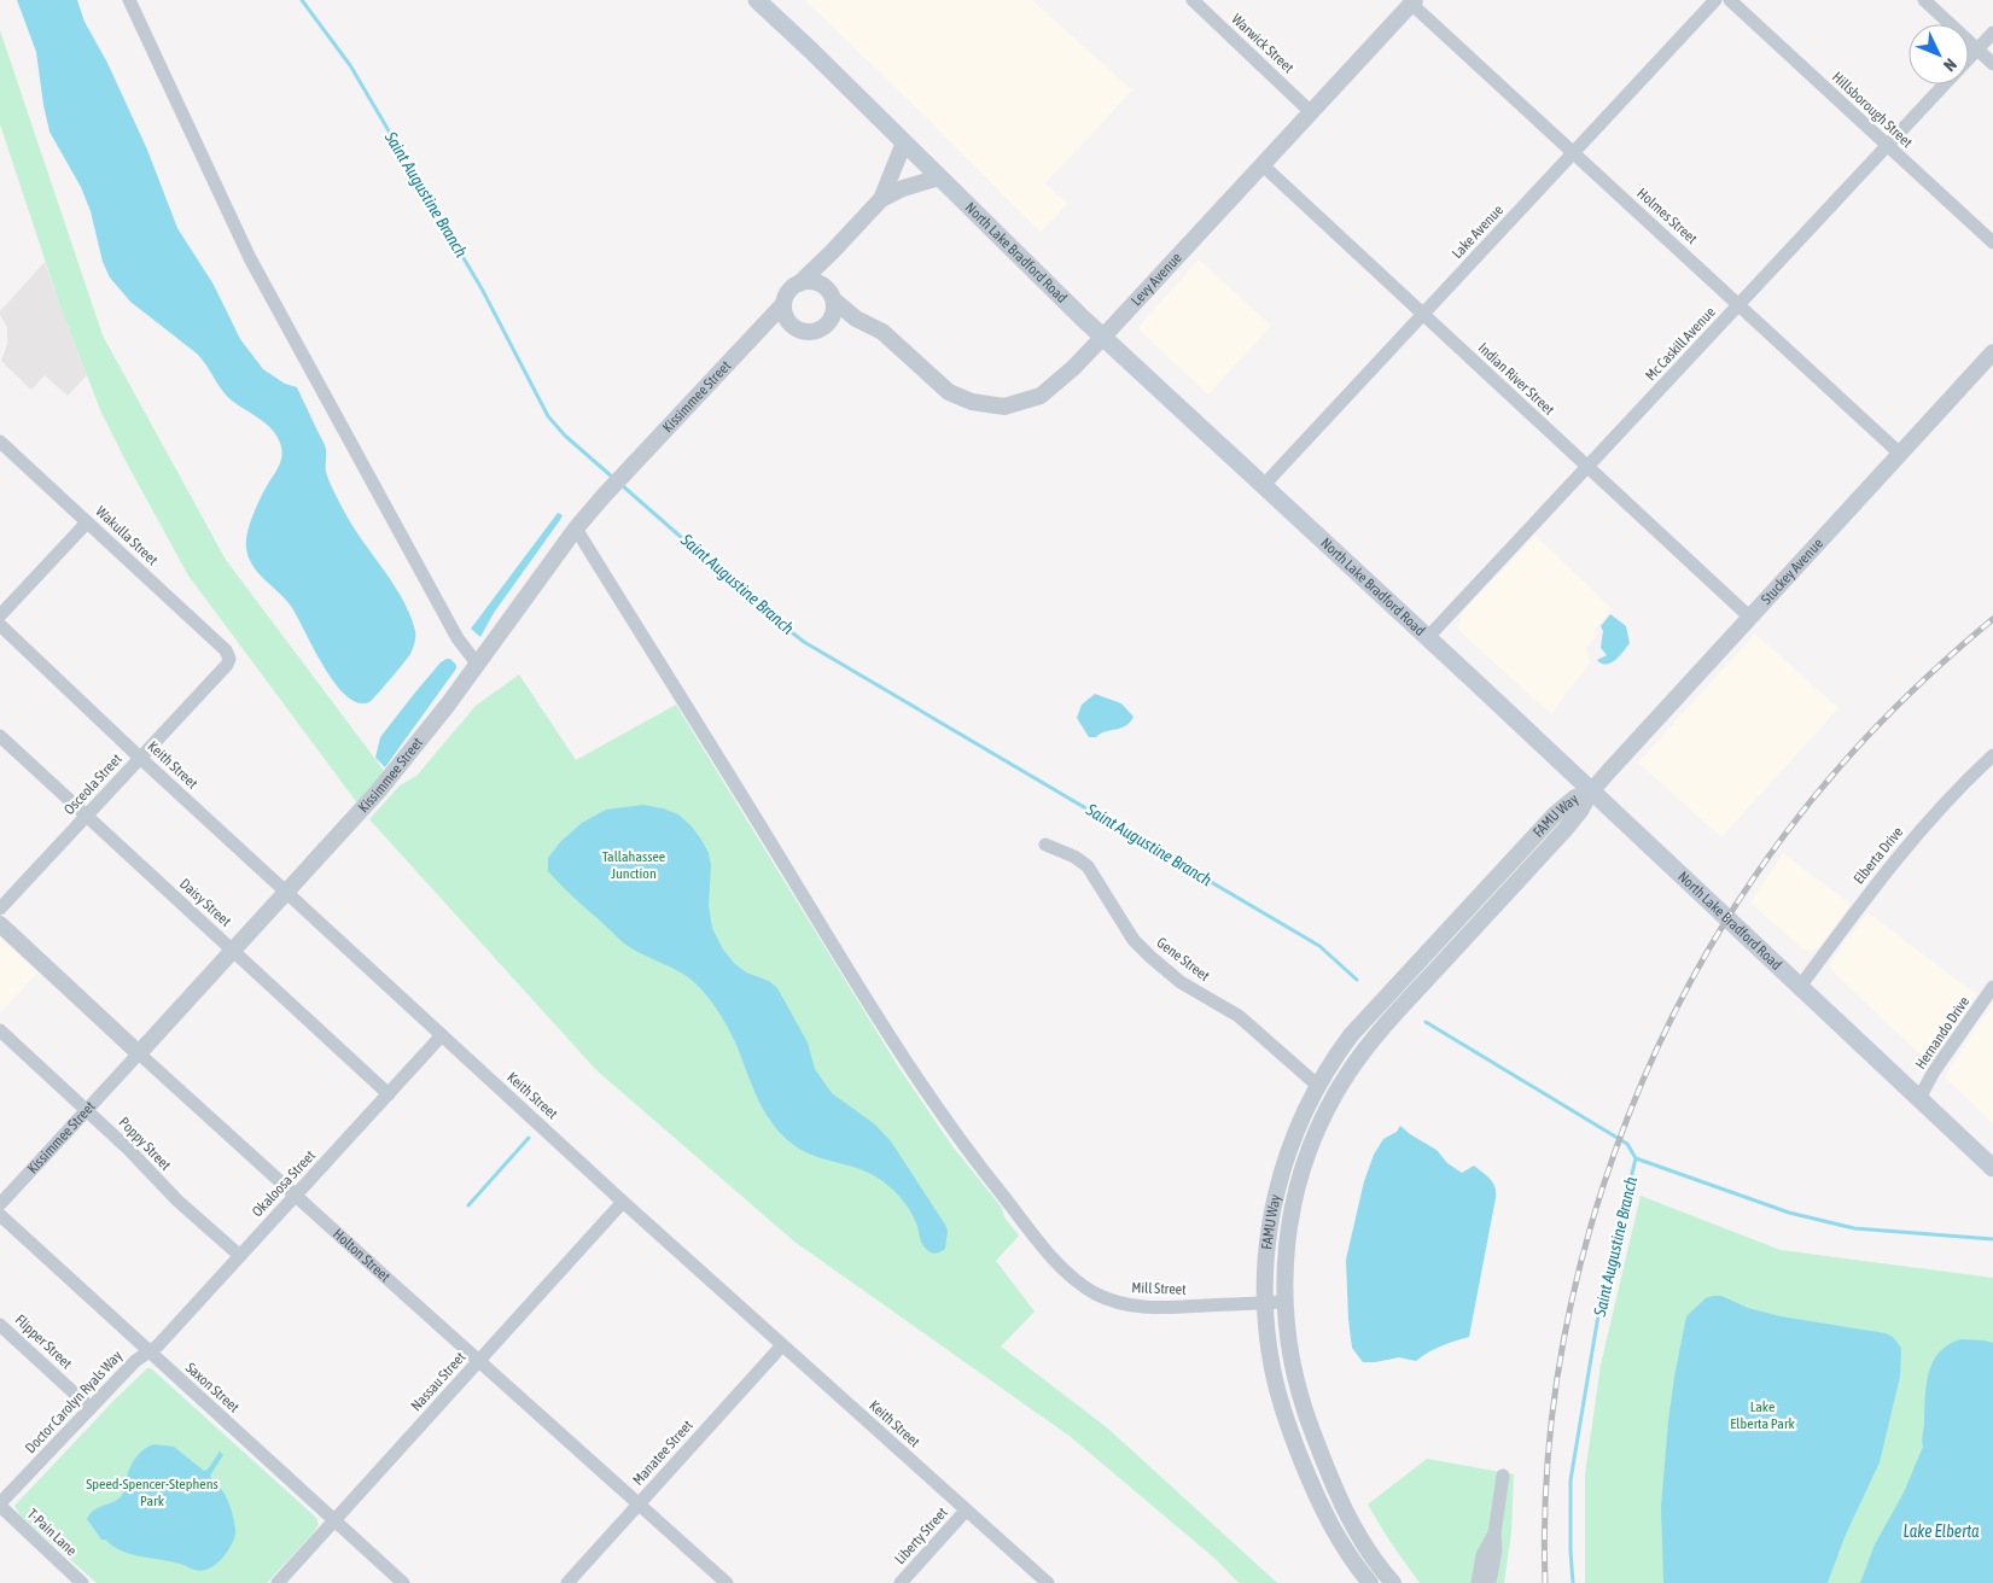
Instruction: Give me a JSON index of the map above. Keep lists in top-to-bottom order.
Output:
{
  "streets": {
    "main road": ["North Lake Bradford Road"],
    "street": [
      "Warwick Street",
      "Hillsborough Street",
      "Holmes Street",
      "Lake Avenue",
      "Levy Avenue",
      "Mc Caskill Avenue",
      "Indian River Street",
      "Kissimmee Street",
      "Wakulla Street",
      "Stuckey Avenue",
      "Keith Street",
      "Osceola Street",
      "FAMU Way",
      "Elberta Drive",
      "Daisy Street",
      "Gene Street",
      "Hernando Drive",
      "Poppy Street",
      "Okaloosa Street",
      "Holton Street",
      "Mill Street",
      "Flipper Street",
      "Nassau Street",
      "Saxon Street",
      "Doctor Carolyn Ryals Way",
      "Manatee Street",
      "T-Pain Lane",
      "Liberty Street"
    ]
  },
  "crossings": [
    ["Warwick Street", "Levy Avenue"],
    ["Hillsborough Street", "Mc Caskill Avenue"],
    ["Holmes Street", "Lake Avenue"],
    ["Holmes Street", "Levy Avenue"],
    ["Holmes Street", "Mc Caskill Avenue"],
    ["Holmes Street", "Stuckey Avenue"],
    ["Lake Avenue", "North Lake Bradford Road"],
    ["Lake Avenue", "Indian River Street"],
    ["North Lake Bradford Road", "Levy Avenue"],
    ["North Lake Bradford Road", "Mc Caskill Avenue"],
    ["North Lake Bradford Road", "Stuckey Avenue"],
    ["North Lake Bradford Road", "FAMU Way"],
    ["North Lake Bradford Road", "Elberta Drive"],
    ["North Lake Bradford Road", "Hernando Drive"],
    ["Levy Avenue", "Indian River Street"],
    ["Levy Avenue", "Kissimmee Street"],
    ["Mc Caskill Avenue", "Indian River Street"],
    ["Indian River Street", "Stuckey Avenue"],
    ["Kissimmee Street", "Keith Street"],
    ["Kissimmee Street", "Daisy Street"],
    ["Kissimmee Street", "Poppy Street"],
    ["Kissimmee Street", "Holton Street"],
    ["Kissimmee Street", "Mill Street"],
    ["Wakulla Street", "Osceola Street"],
    ["Stuckey Avenue", "FAMU Way"],
    ["Keith Street", "Osceola Street"],
    ["Keith Street", "Okaloosa Street"],
    ["Keith Street", "Nassau Street"],
    ["Keith Street", "Manatee Street"],
    ["Keith Street", "Liberty Street"],
    ["Osceola Street", "Daisy Street"],
    ["FAMU Way", "Gene Street"],
    ["FAMU Way", "Mill Street"],
    ["Daisy Street", "Okaloosa Street"],
    ["Poppy Street", "Okaloosa Street"],
    ["Okaloosa Street", "Holton Street"],
    ["Okaloosa Street", "Saxon Street"],
    ["Okaloosa Street", "Doctor Carolyn Ryals Way"],
    ["Holton Street", "Nassau Street"],
    ["Holton Street", "Manatee Street"],
    ["Flipper Street", "Doctor Carolyn Ryals Way"],
    ["Nassau Street", "Saxon Street"],
    ["Saxon Street", "Doctor Carolyn Ryals Way"],
    ["Doctor Carolyn Ryals Way", "T-Pain Lane"]
  ],
  "water": ["Saint Augustine Branch", "Lake Elberta"],
  "parks": ["Tallahassee Junction", "Lake Elberta Park", "Speed-Spencer-Stephens Park"],
  "north": "bottom right"
}
